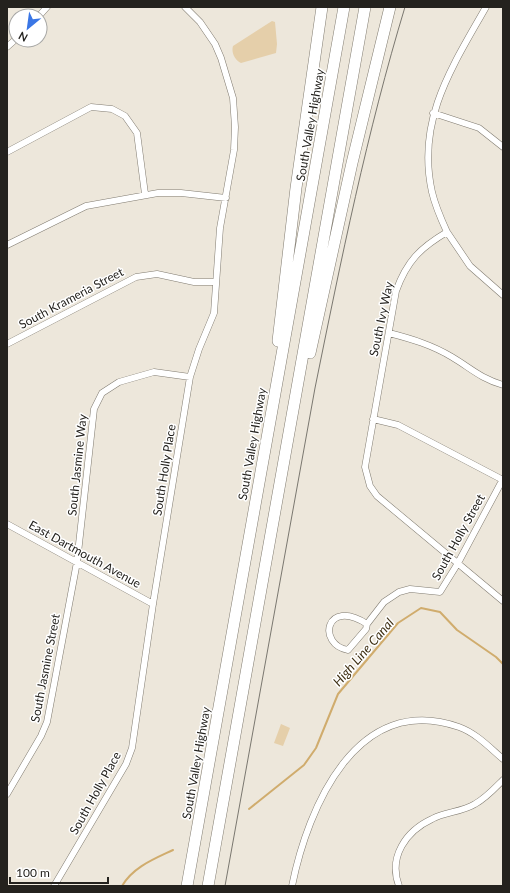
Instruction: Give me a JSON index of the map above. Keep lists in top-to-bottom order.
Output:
{
  "streets": {
    "highway": ["South Valley Highway"],
    "street": [
      "South Krameria Street",
      "South Ivy Way",
      "South Jasmine Way",
      "South Holly Place",
      "South Holly Street",
      "East Dartmouth Avenue",
      "South Jasmine Street"
    ]
  },
  "crossings": [
    ["South Krameria Street", "South Holly Place"],
    ["South Ivy Way", "South Holly Street"],
    ["South Jasmine Way", "South Holly Place"],
    ["South Jasmine Way", "East Dartmouth Avenue"],
    ["South Jasmine Way", "South Jasmine Street"],
    ["South Holly Place", "East Dartmouth Avenue"],
    ["East Dartmouth Avenue", "South Jasmine Street"]
  ],
  "water": ["High Line Canal"],
  "scale_bar": "100 m",
  "north": "bottom left"
}
